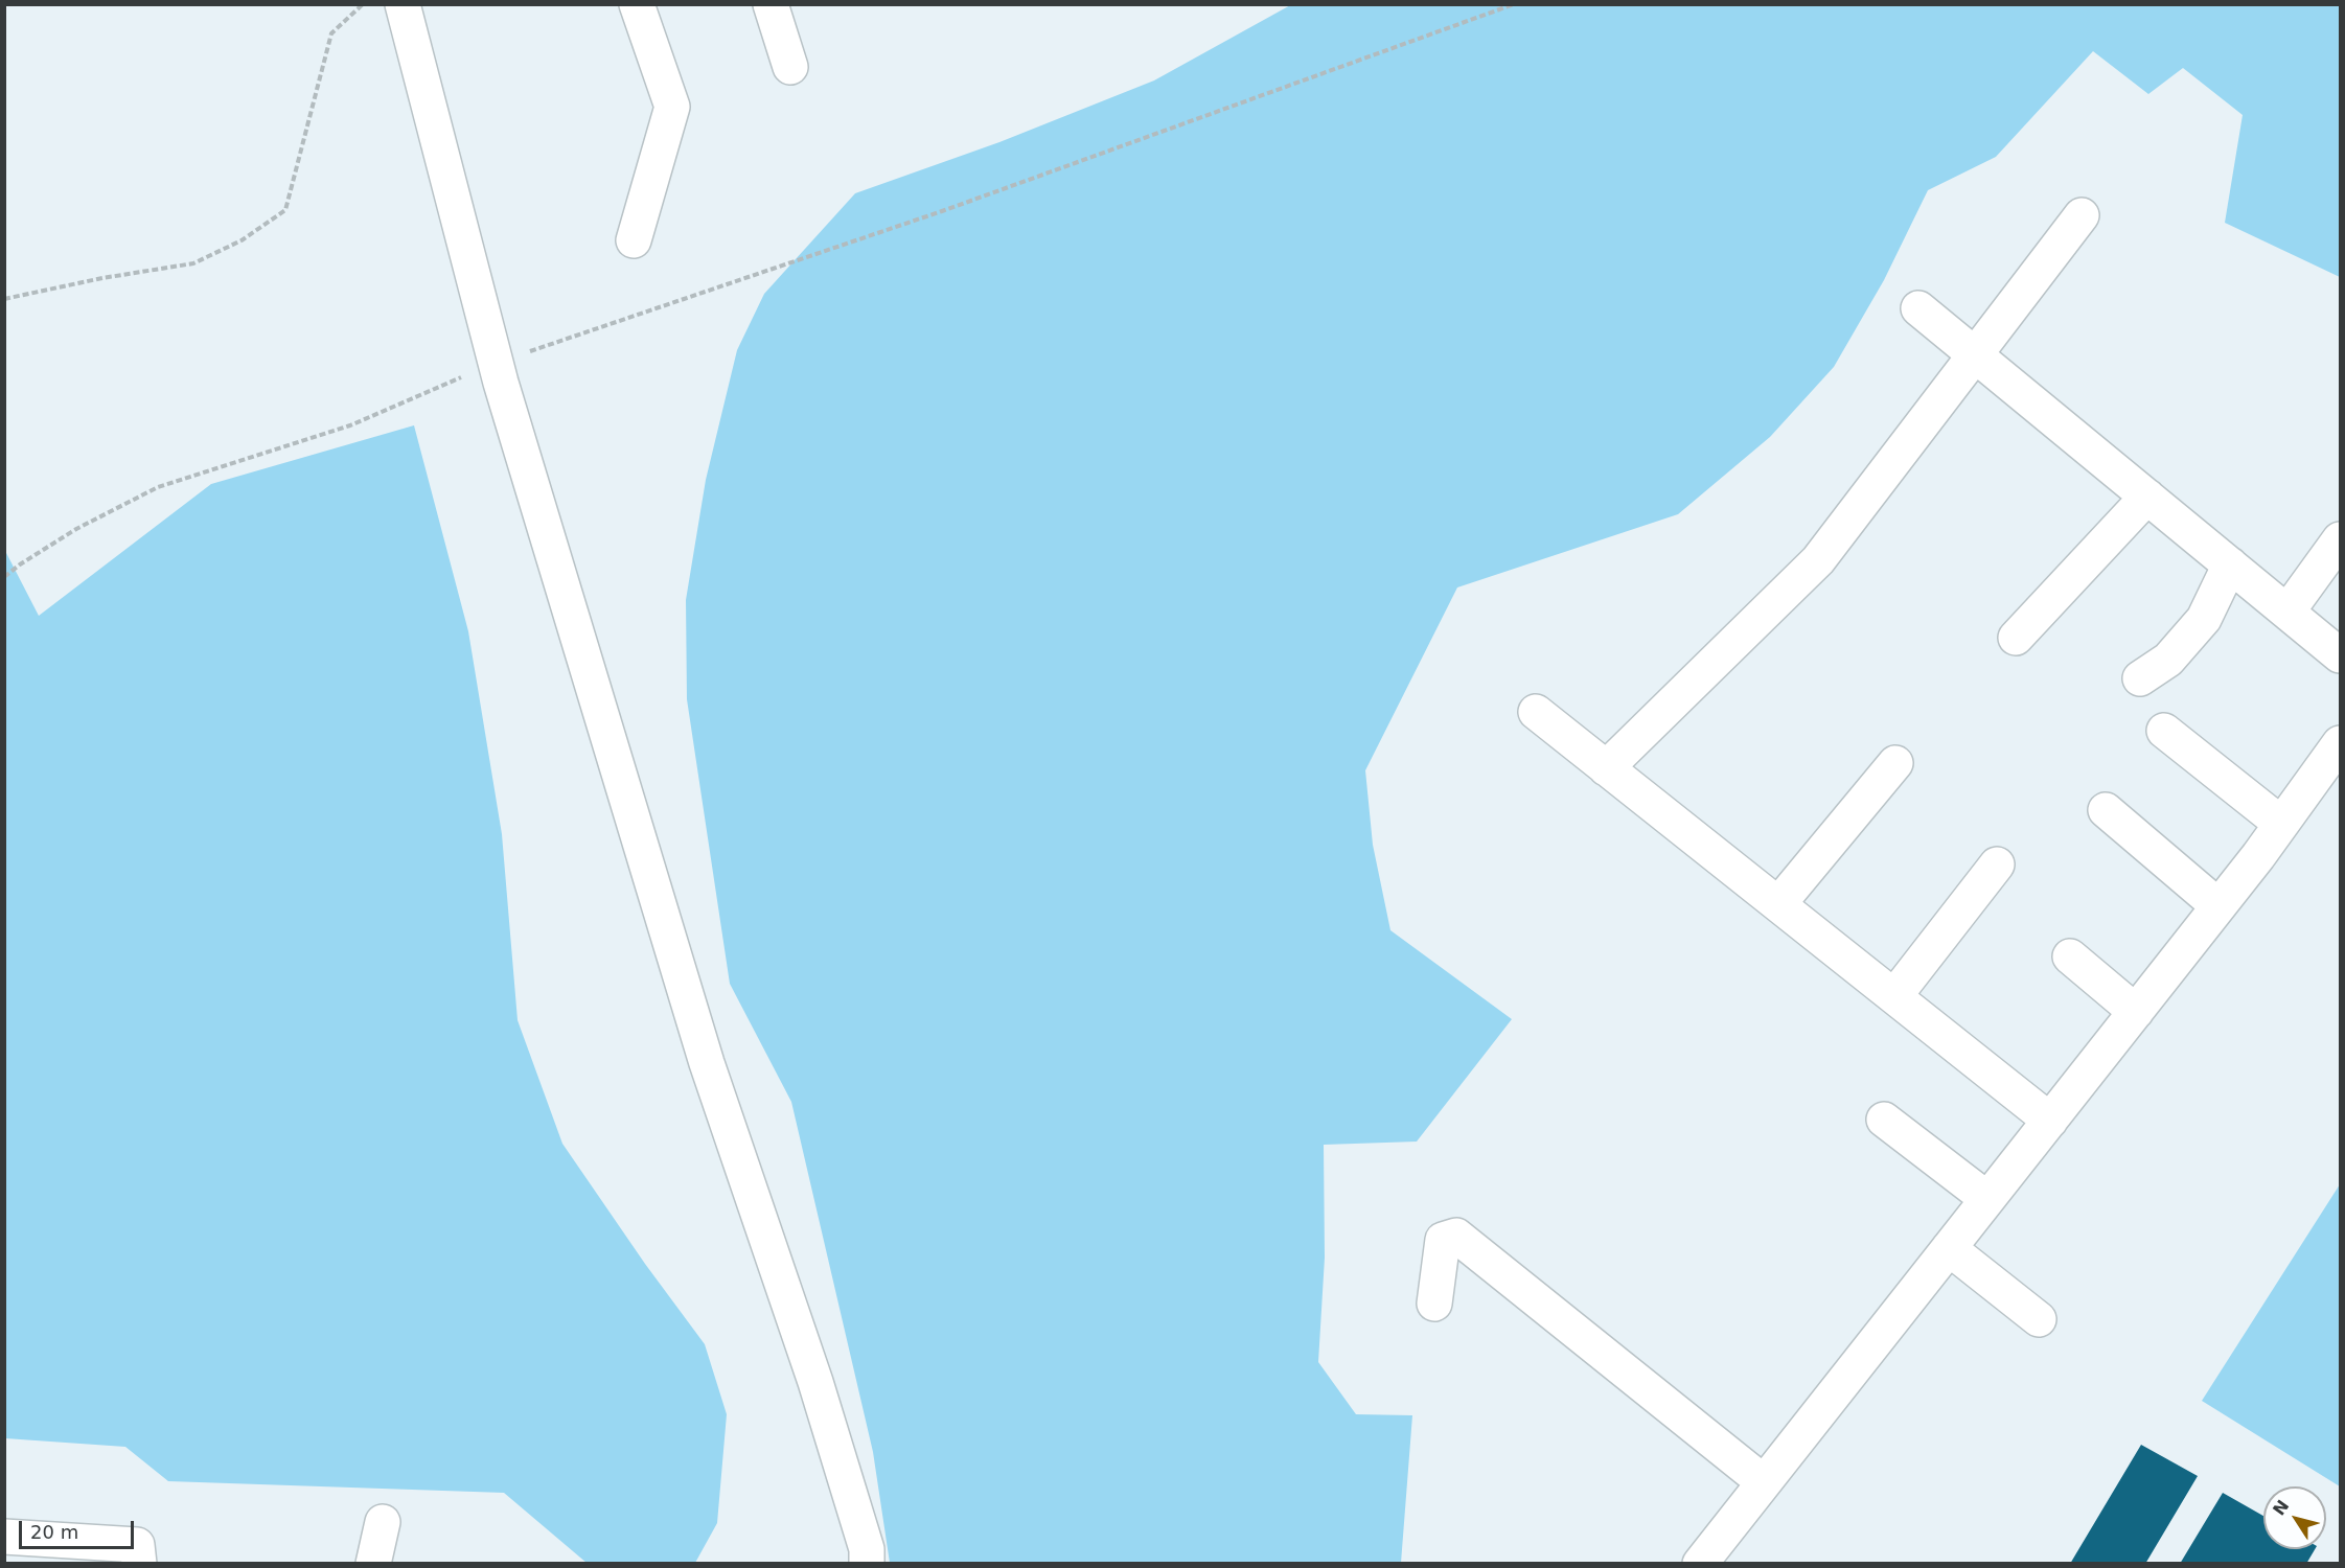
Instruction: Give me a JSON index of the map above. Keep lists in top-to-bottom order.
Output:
{
  "scale_bar": "20 m",
  "north": "top left"
}
